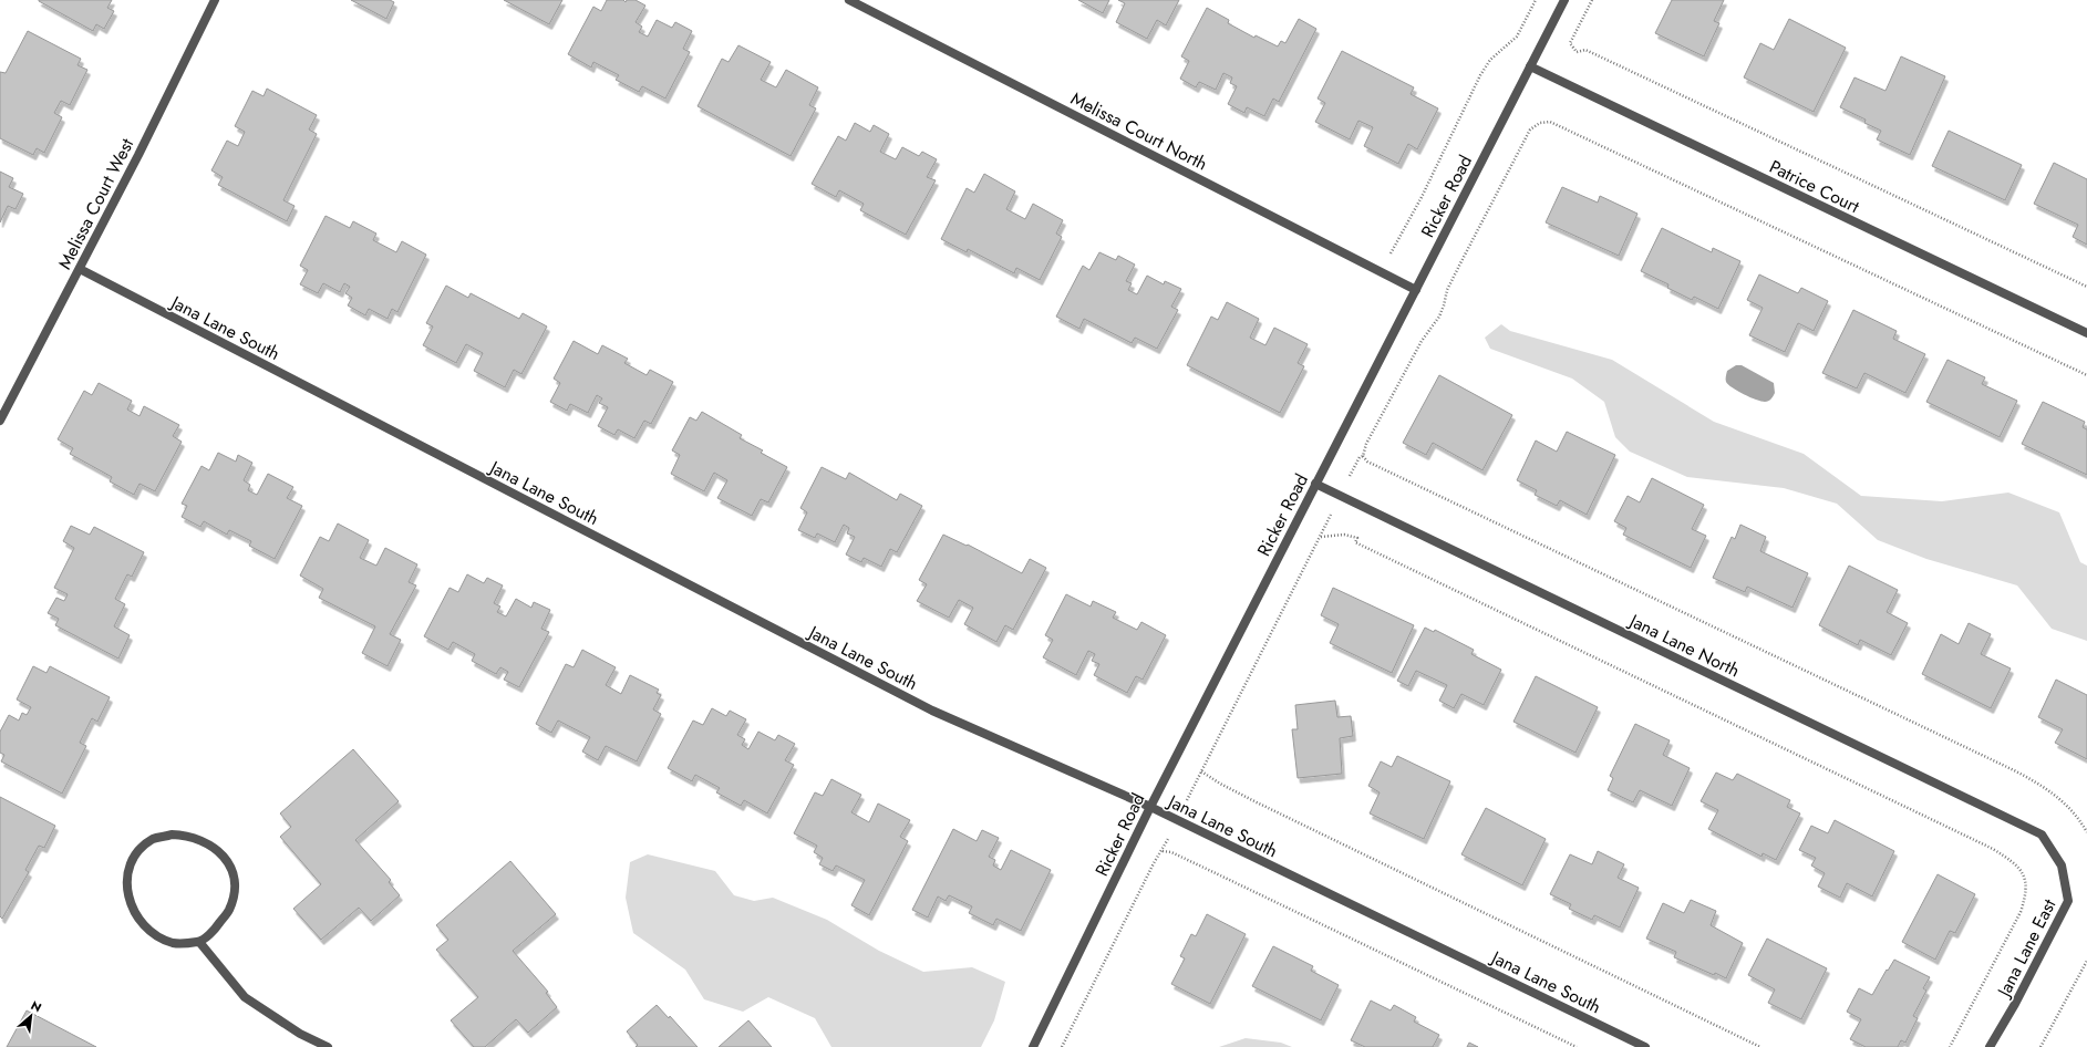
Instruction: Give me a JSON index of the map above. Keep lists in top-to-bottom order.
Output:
{
  "streets": {
    "street": [
      "Melissa Court North",
      "Patrice Court",
      "Ricker Road",
      "Melissa Court West",
      "Jana Lane South",
      "Jana Lane North",
      "Jana Lane East"
    ]
  },
  "crossings": [
    ["Melissa Court North", "Ricker Road"],
    ["Patrice Court", "Ricker Road"],
    ["Ricker Road", "Jana Lane South"],
    ["Ricker Road", "Jana Lane North"],
    ["Melissa Court West", "Jana Lane South"],
    ["Jana Lane North", "Jana Lane East"]
  ],
  "north": "top right"
}
